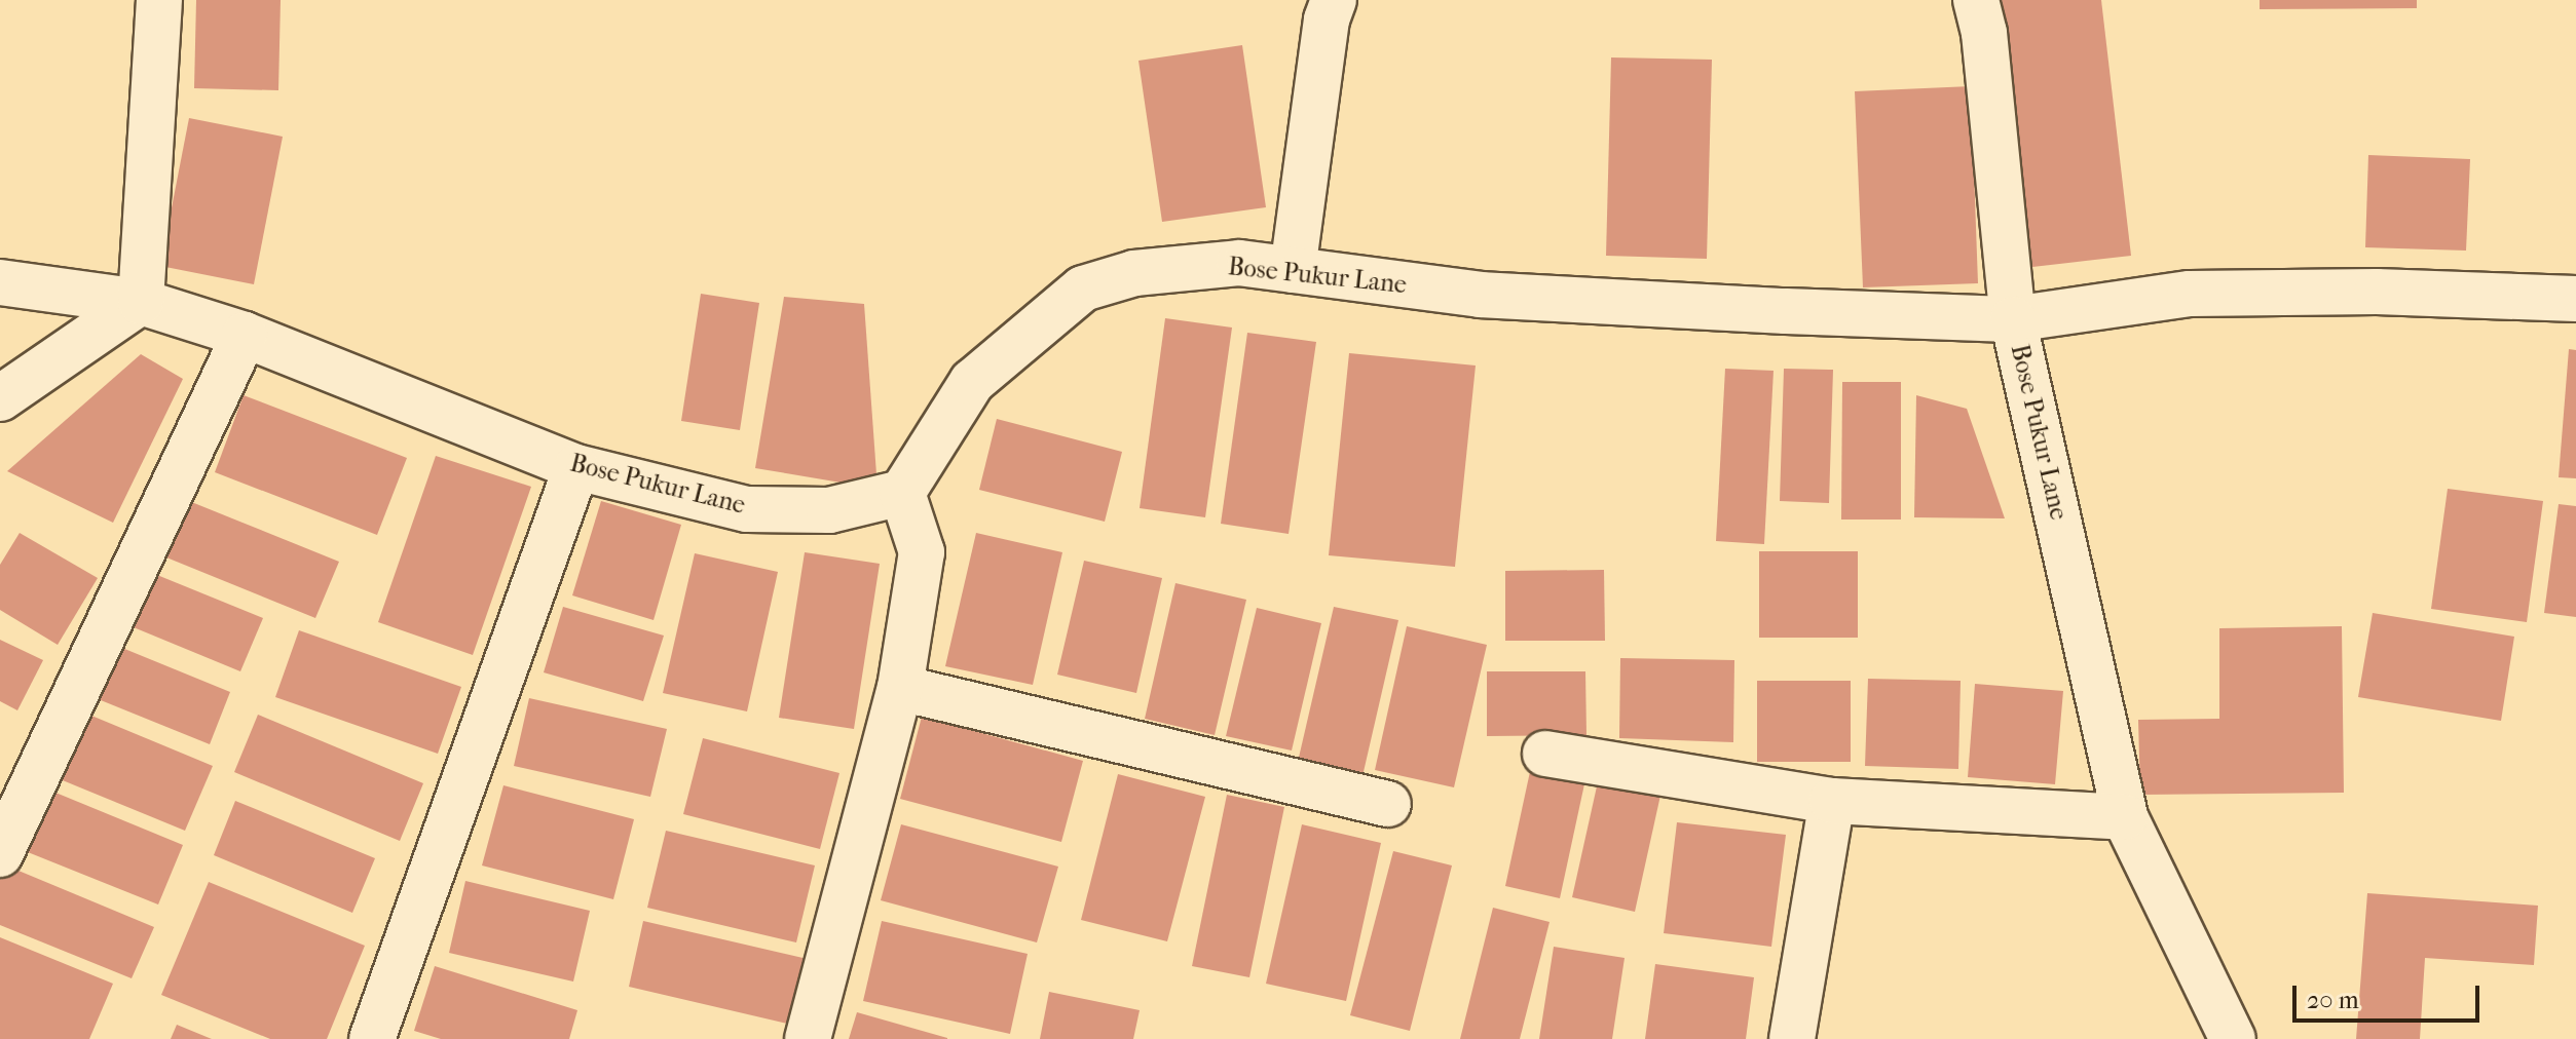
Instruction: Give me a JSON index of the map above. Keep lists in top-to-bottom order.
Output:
{
  "streets": {
    "street": ["Bose Pukur Lane"]
  },
  "scale_bar": "20 m"
}
